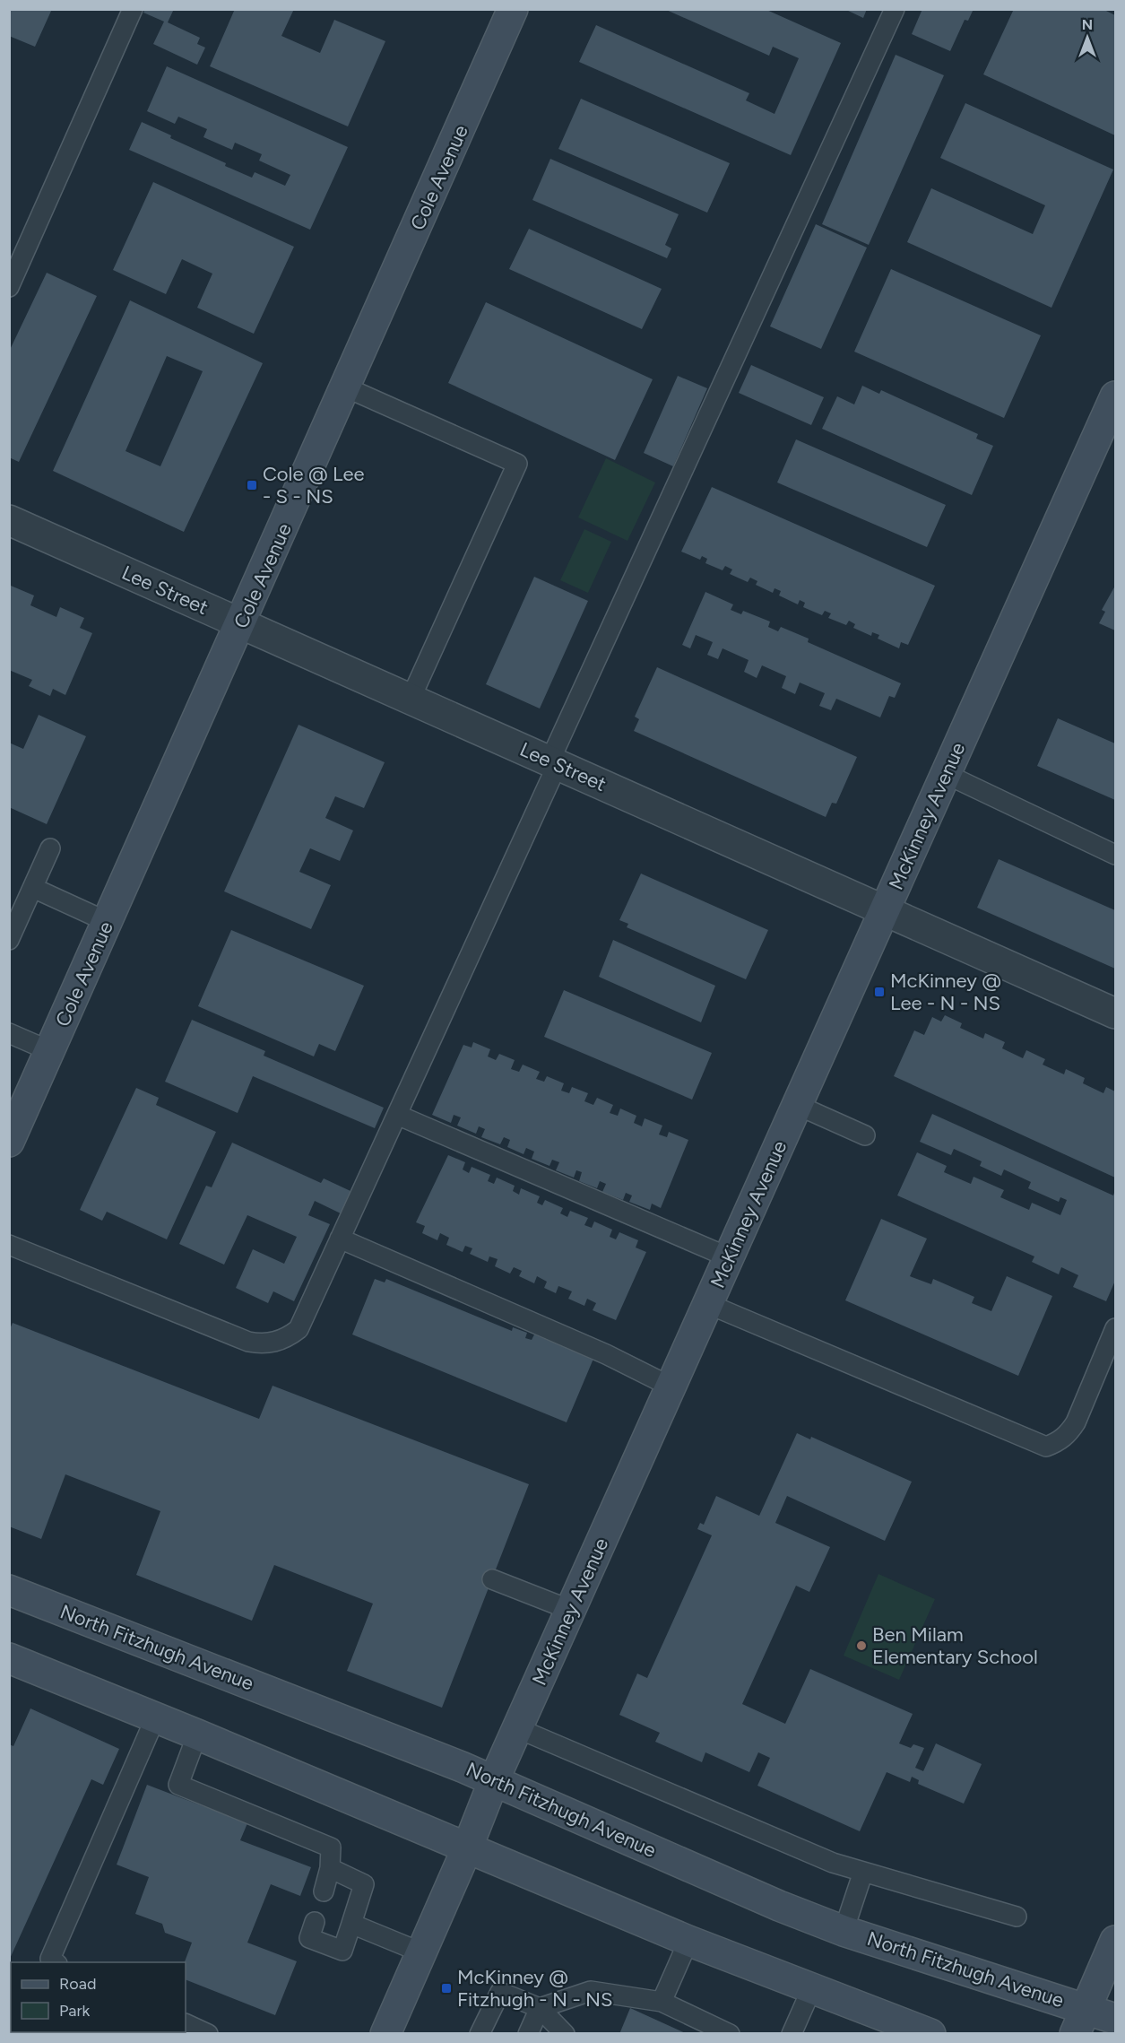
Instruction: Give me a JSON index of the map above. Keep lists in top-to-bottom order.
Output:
{
  "streets": {
    "street": [
      "Cole Avenue",
      "Lee Street",
      "McKinney Avenue",
      "North Fitzhugh Avenue"
    ]
  },
  "crossings": [
    ["Cole Avenue", "Lee Street"],
    ["Lee Street", "McKinney Avenue"],
    ["McKinney Avenue", "North Fitzhugh Avenue"]
  ],
  "places": {
    "transit": ["Cole @ Lee - S - NS", "McKinney @ Lee - N - NS", "McKinney @ Fitzhugh - N - NS"],
    "other": ["Ben Milam Elementary School"]
  },
  "legend": ["Road", "Park"],
  "north": "top"
}
